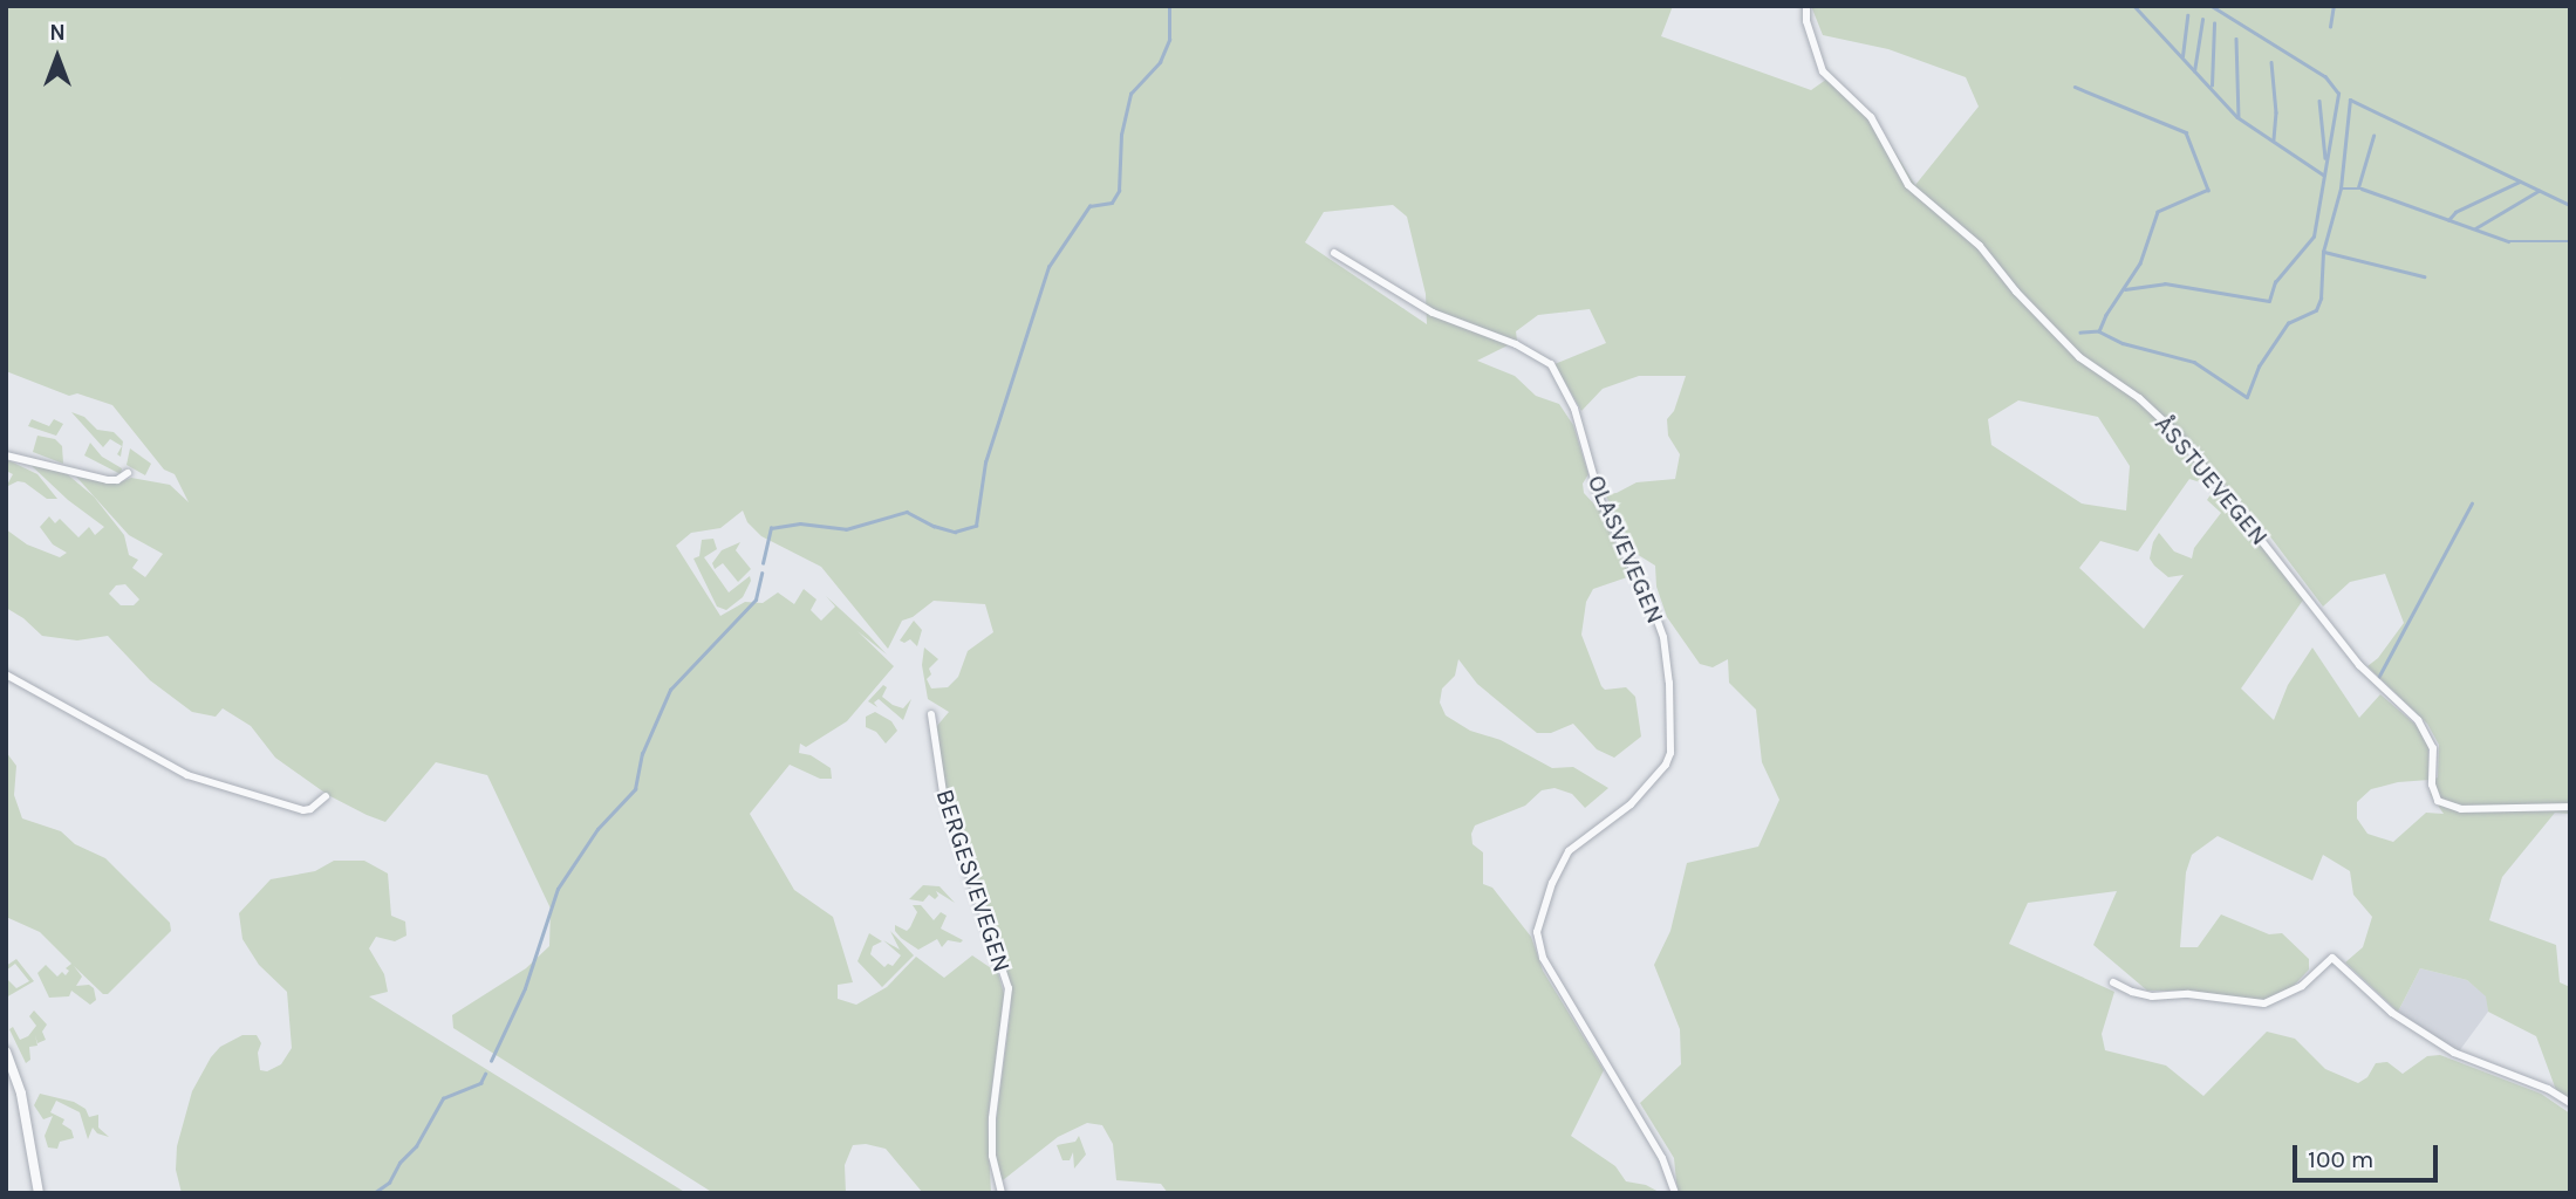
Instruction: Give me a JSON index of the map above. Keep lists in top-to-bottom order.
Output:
{
  "streets": {
    "street": ["ÅSSTUEVEGEN", "OLASVEVEGEN", "BERGESVEVEGEN"]
  },
  "scale_bar": "100 m",
  "north": "top"
}
